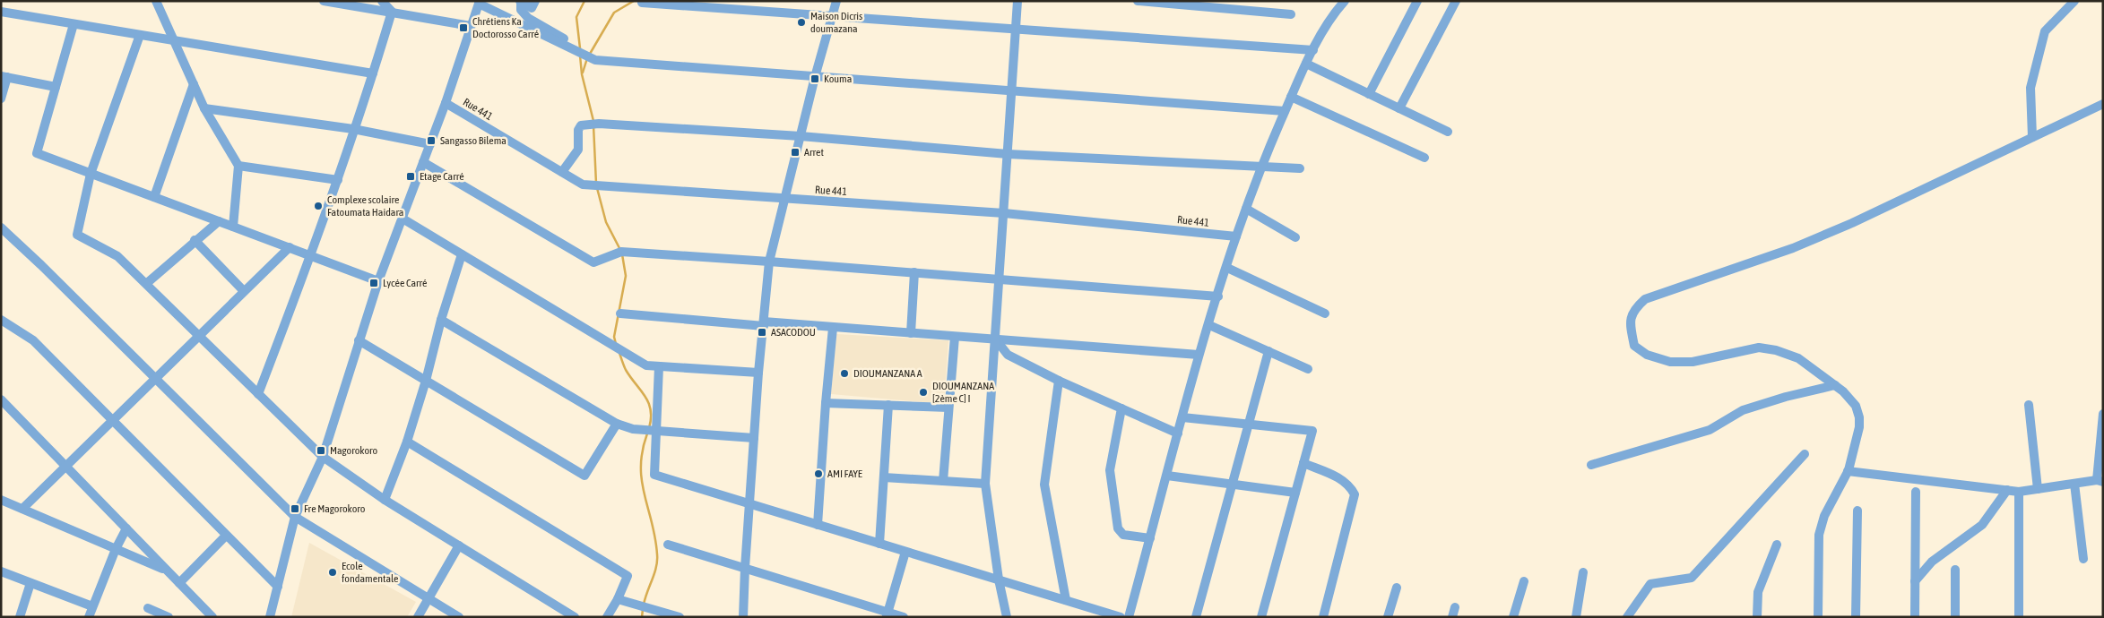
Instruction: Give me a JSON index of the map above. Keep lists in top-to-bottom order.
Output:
{
  "streets": {
    "street": ["Rue 441"]
  },
  "places": {
    "other": [
      "Maison Dicris doumazana",
      "Complexe scolaire Fatoumata Haidara",
      "DIOUMANZANA A",
      "DIOUMANZANA [2ème C] I",
      "AMI FAYE",
      "Ecole fondamentale"
    ],
    "transit": [
      "Chrétiens Ka Doctorosso Carré",
      "Kouma",
      "Sangasso Bilema",
      "Arret",
      "Etage Carré",
      "Lycée Carré",
      "ASACODOU",
      "Magorokoro",
      "Fre Magorokoro"
    ]
  }
}
